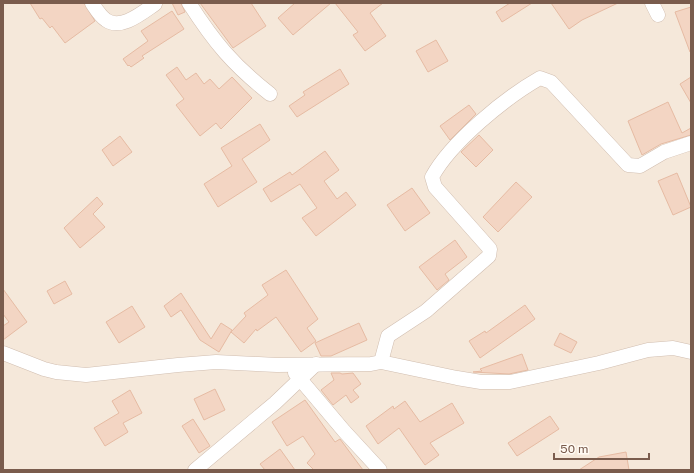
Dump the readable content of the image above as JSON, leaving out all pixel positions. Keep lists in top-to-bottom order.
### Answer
{
  "scale_bar": "50 m"
}
